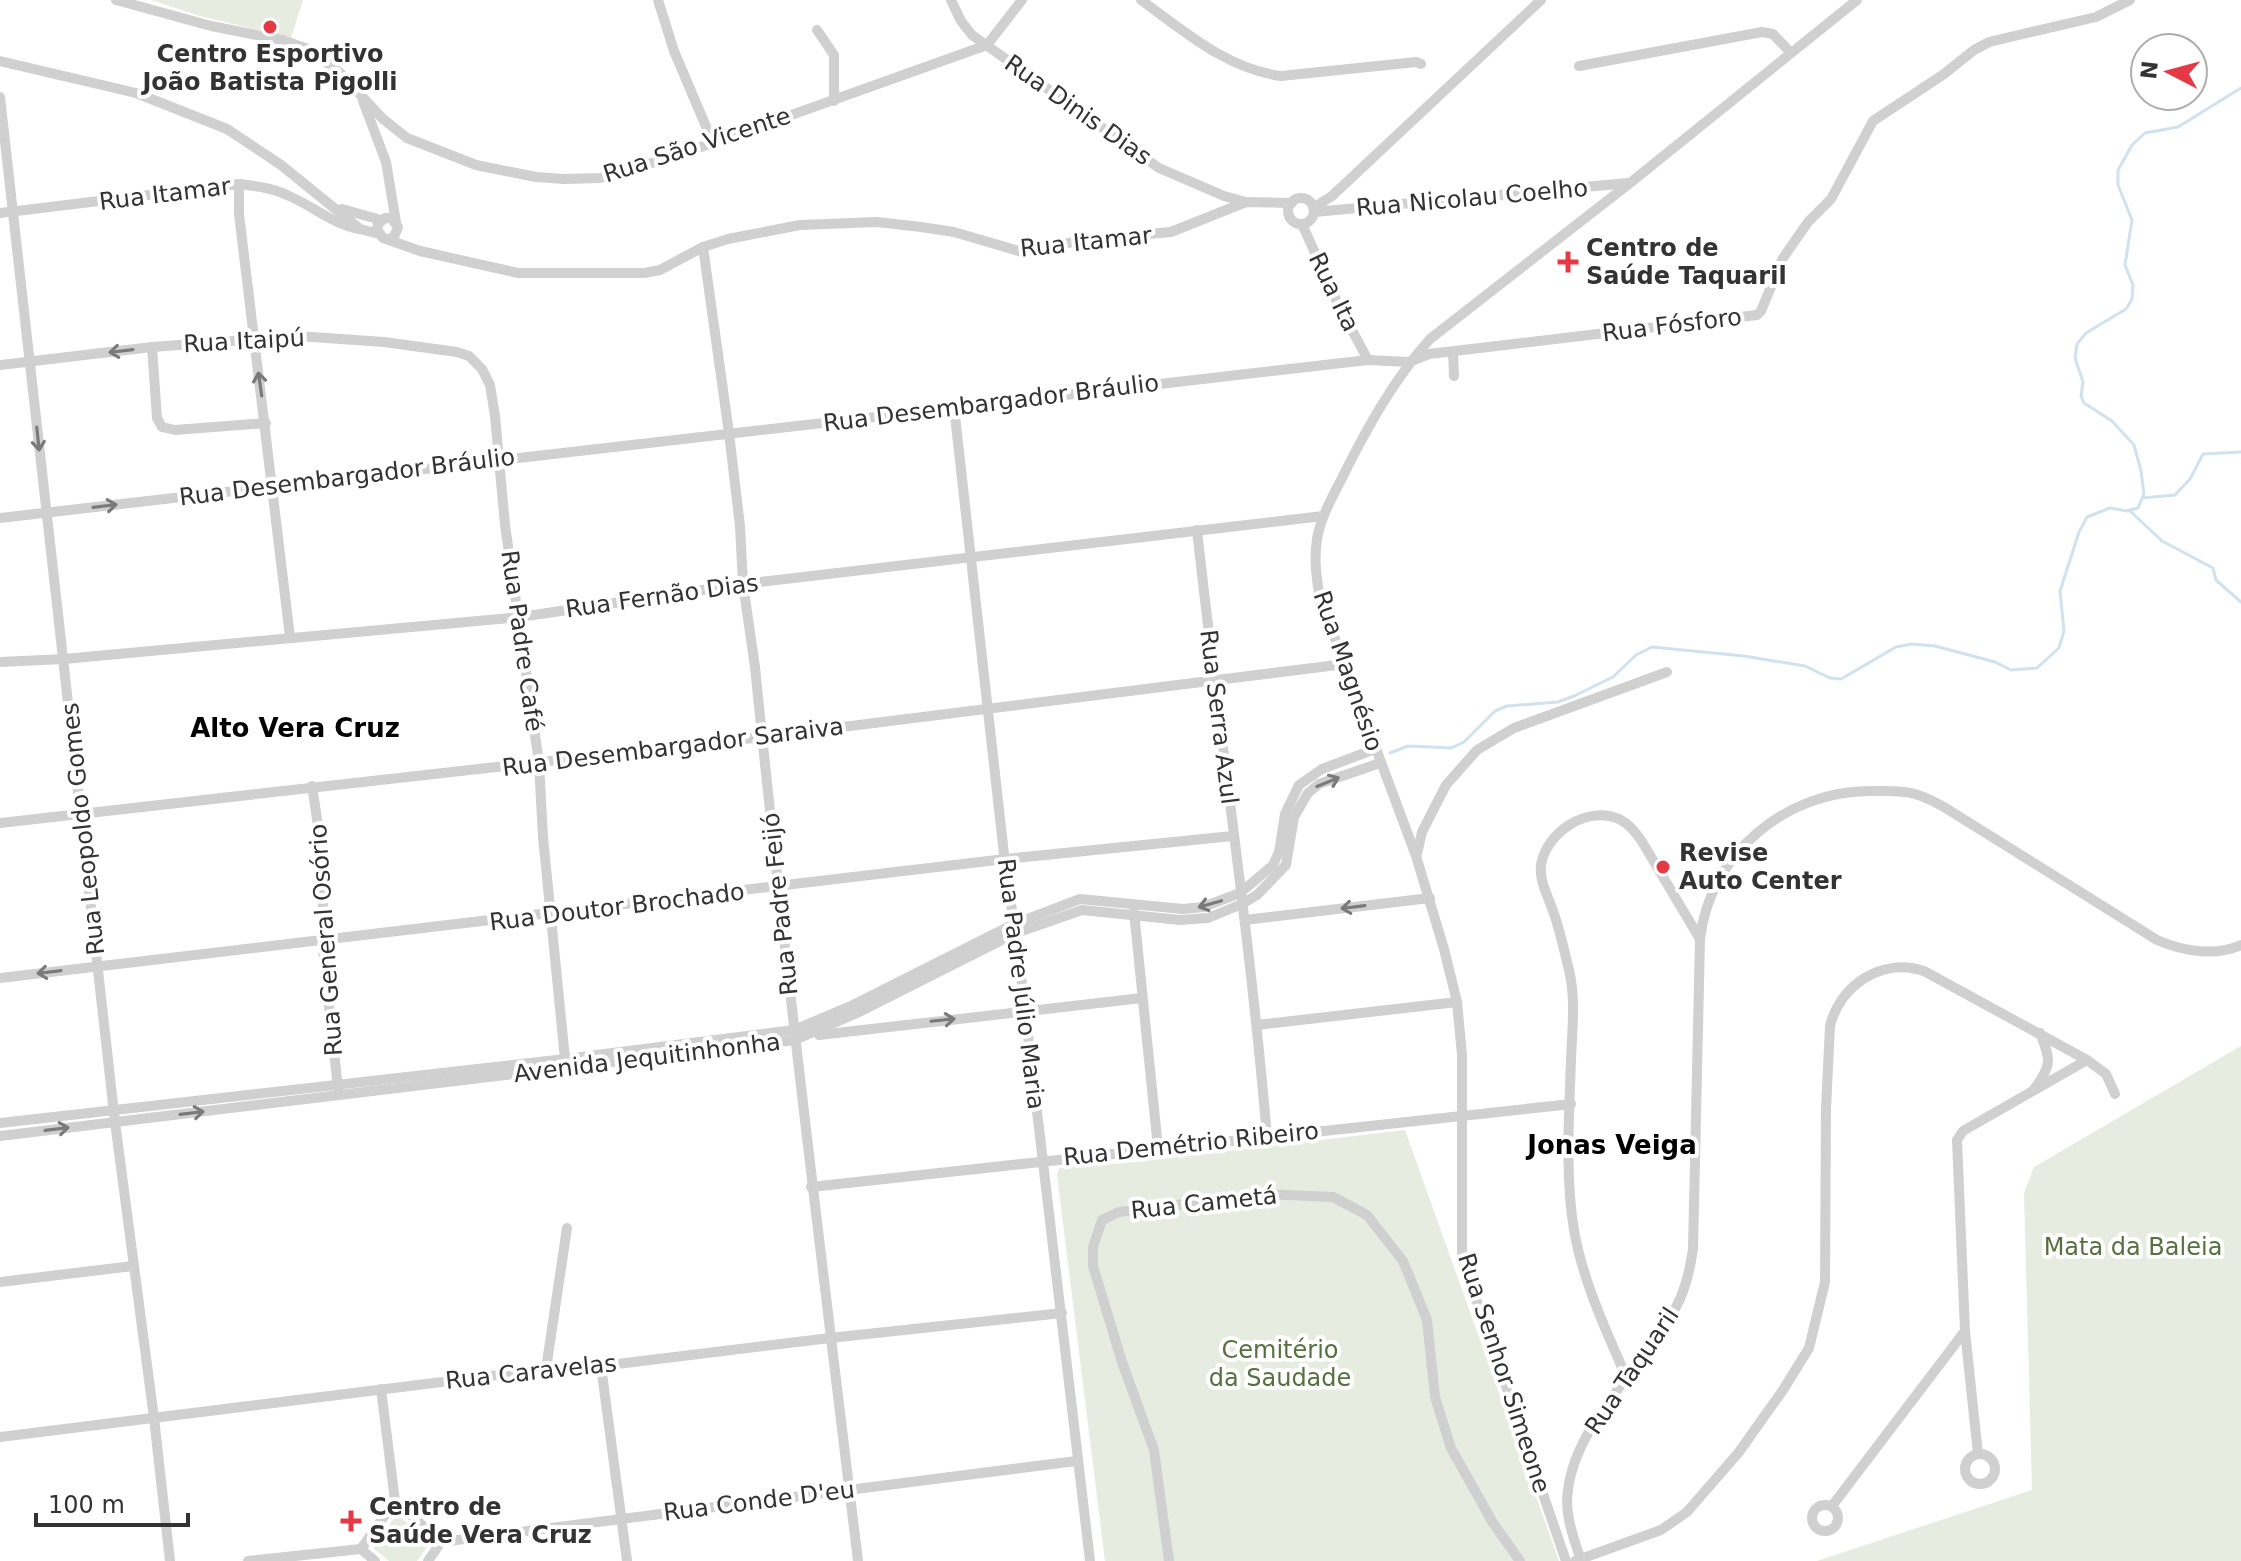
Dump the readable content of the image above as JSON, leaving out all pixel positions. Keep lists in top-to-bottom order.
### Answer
{
  "streets": {
    "street": [
      "Rua Dinis Dias",
      "Rua São Vicente",
      "Rua Itamar",
      "Rua Nicolau Coelho",
      "Rua Ita",
      "Rua Fósforo",
      "Rua Itaipú",
      "Rua Desembargador Bráulio",
      "Rua Fernão Dias",
      "Rua Padre Café",
      "Rua Magnésio",
      "Rua Serra Azul",
      "Rua Desembargador Saraiva",
      "Rua Leopoldo Gomes",
      "Rua Padre Feijó",
      "Rua Doutor Brochado",
      "Rua General Osório",
      "Rua Padre Júlio Maria",
      "Avenida Jequitinhonha",
      "Rua Demétrio Ribeiro",
      "Rua Cametá",
      "Rua Taquaril",
      "Rua Caravelas",
      "Rua Senhor Simeone",
      "Rua Conde D'eu"
    ]
  },
  "crossings": [
    ["Rua Dinis Dias", "Rua São Vicente"],
    ["Rua Dinis Dias", "Rua Itamar"],
    ["Rua Dinis Dias", "Rua Nicolau Coelho"],
    ["Rua Dinis Dias", "Rua Ita"],
    ["Rua Itamar", "Rua Leopoldo Gomes"],
    ["Rua Itamar", "Rua Padre Feijó"],
    ["Rua Nicolau Coelho", "Rua Ita"],
    ["Rua Ita", "Rua Desembargador Bráulio"],
    ["Rua Fósforo", "Rua Desembargador Bráulio"],
    ["Rua Fósforo", "Rua Magnésio"],
    ["Rua Itaipú", "Rua Padre Café"],
    ["Rua Itaipú", "Rua Leopoldo Gomes"],
    ["Rua Desembargador Bráulio", "Rua Padre Café"],
    ["Rua Desembargador Bráulio", "Rua Magnésio"],
    ["Rua Desembargador Bráulio", "Rua Leopoldo Gomes"],
    ["Rua Desembargador Bráulio", "Rua Padre Feijó"],
    ["Rua Desembargador Bráulio", "Rua Padre Júlio Maria"],
    ["Rua Fernão Dias", "Rua Padre Café"],
    ["Rua Fernão Dias", "Rua Magnésio"],
    ["Rua Fernão Dias", "Rua Serra Azul"],
    ["Rua Fernão Dias", "Rua Leopoldo Gomes"],
    ["Rua Fernão Dias", "Rua Padre Feijó"],
    ["Rua Fernão Dias", "Rua Padre Júlio Maria"],
    ["Rua Padre Café", "Rua Desembargador Saraiva"],
    ["Rua Padre Café", "Rua Doutor Brochado"],
    ["Rua Padre Café", "Avenida Jequitinhonha"],
    ["Rua Magnésio", "Rua Desembargador Saraiva"],
    ["Rua Magnésio", "Avenida Jequitinhonha"],
    ["Rua Magnésio", "Rua Senhor Simeone"],
    ["Rua Serra Azul", "Rua Desembargador Saraiva"],
    ["Rua Serra Azul", "Rua Doutor Brochado"],
    ["Rua Serra Azul", "Avenida Jequitinhonha"],
    ["Rua Serra Azul", "Rua Demétrio Ribeiro"],
    ["Rua Desembargador Saraiva", "Rua Leopoldo Gomes"],
    ["Rua Desembargador Saraiva", "Rua Padre Feijó"],
    ["Rua Desembargador Saraiva", "Rua General Osório"],
    ["Rua Desembargador Saraiva", "Rua Padre Júlio Maria"],
    ["Rua Leopoldo Gomes", "Rua Doutor Brochado"],
    ["Rua Leopoldo Gomes", "Avenida Jequitinhonha"],
    ["Rua Leopoldo Gomes", "Rua Caravelas"],
    ["Rua Padre Feijó", "Rua Doutor Brochado"],
    ["Rua Padre Feijó", "Avenida Jequitinhonha"],
    ["Rua Padre Feijó", "Rua Demétrio Ribeiro"],
    ["Rua Padre Feijó", "Rua Caravelas"],
    ["Rua Padre Feijó", "Rua Conde D'eu"],
    ["Rua Doutor Brochado", "Rua General Osório"],
    ["Rua Doutor Brochado", "Rua Padre Júlio Maria"],
    ["Rua General Osório", "Avenida Jequitinhonha"],
    ["Rua Padre Júlio Maria", "Avenida Jequitinhonha"],
    ["Rua Padre Júlio Maria", "Rua Demétrio Ribeiro"],
    ["Rua Padre Júlio Maria", "Rua Caravelas"],
    ["Rua Padre Júlio Maria", "Rua Conde D'eu"],
    ["Avenida Jequitinhonha", "Rua Senhor Simeone"],
    ["Rua Demétrio Ribeiro", "Rua Senhor Simeone"]
  ],
  "districts": ["Alto Vera Cruz", "Jonas Veiga"],
  "parks": ["Mata da Baleia", "Cemitério da Saudade"],
  "places": {
    "other": ["Centro Esportivo João Batista Pigolli", "Revise Auto Center"],
    "health": ["Centro de Saúde Taquaril", "Centro de Saúde Vera Cruz"]
  },
  "scale_bar": "100 m",
  "north": "left"
}
